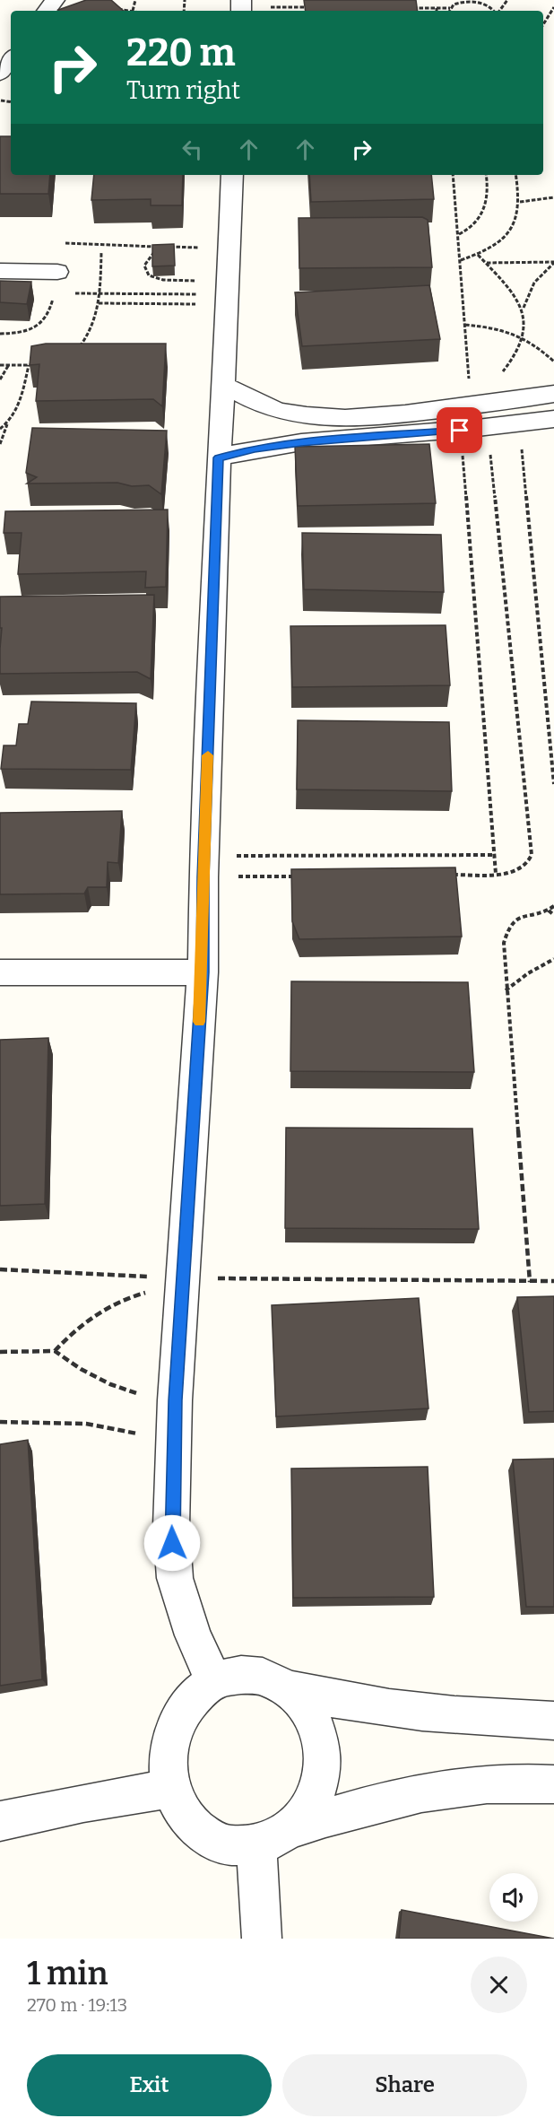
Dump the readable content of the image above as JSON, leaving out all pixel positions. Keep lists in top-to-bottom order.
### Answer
{
  "page": {
    "turn": ["220 m", "Turn right"],
    "heading": ["1 min", "270 m · 19:13"],
    "buttons": ["Exit", "Share"]
  }
}
